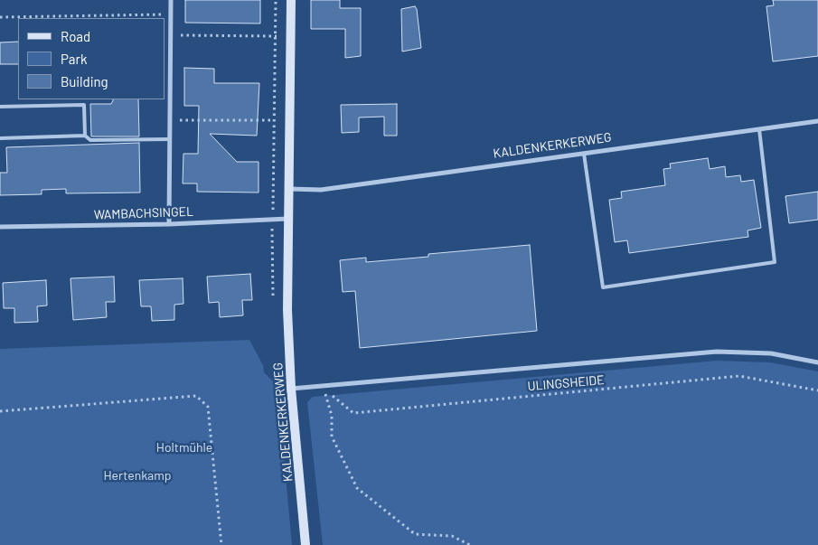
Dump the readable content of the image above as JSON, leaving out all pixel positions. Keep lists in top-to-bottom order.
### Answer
{
  "streets": {
    "main road": ["KALDENKERKERWEG"],
    "street": ["WAMBACHSINGEL", "ULINGSHEIDE"]
  },
  "crossings": [
    ["KALDENKERKERWEG", "WAMBACHSINGEL"],
    ["KALDENKERKERWEG", "ULINGSHEIDE"]
  ],
  "parks": ["Holtmühle", "Hertenkamp"],
  "legend": ["Road", "Park", "Building"]
}
